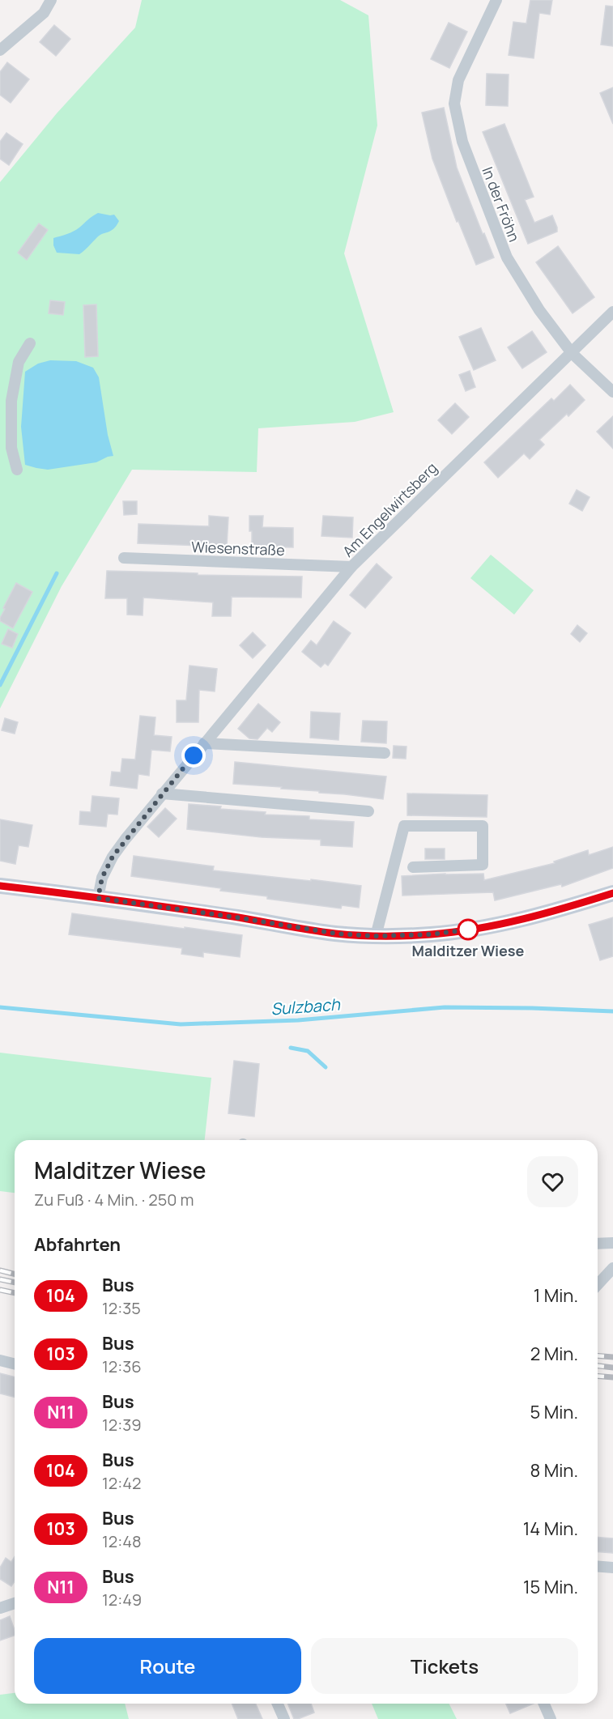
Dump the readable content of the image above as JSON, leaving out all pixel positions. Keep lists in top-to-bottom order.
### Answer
{
  "streets": {
    "street": ["In der Fröhn", "Am Engelwirtsberg", "Wiesenstraße"]
  },
  "crossings": [
    ["In der Fröhn", "Am Engelwirtsberg"],
    ["Am Engelwirtsberg", "Wiesenstraße"]
  ],
  "water": ["Sulzbach"],
  "places": ["Malditzer Wiese"],
  "lines": ["bus line 104"],
  "page": {
    "heading": [
      ["Malditzer Wiese", "Zu Fuß · 4 Min. · 250 m"],
      "Abfahrten"
    ],
    "list": [
      {
        "mark": "104",
        "name": "Bus",
        "note": "12:35",
        "value": "1 Min."
      },
      {
        "mark": "103",
        "name": "Bus",
        "note": "12:36",
        "value": "2 Min."
      },
      {
        "mark": "N11",
        "name": "Bus",
        "note": "12:39",
        "value": "5 Min."
      },
      {
        "mark": "104",
        "name": "Bus",
        "note": "12:42",
        "value": "8 Min."
      },
      {
        "mark": "103",
        "name": "Bus",
        "note": "12:48",
        "value": "14 Min."
      },
      {
        "mark": "N11",
        "name": "Bus",
        "note": "12:49",
        "value": "15 Min."
      }
    ],
    "buttons": ["Route", "Tickets"]
  }
}
